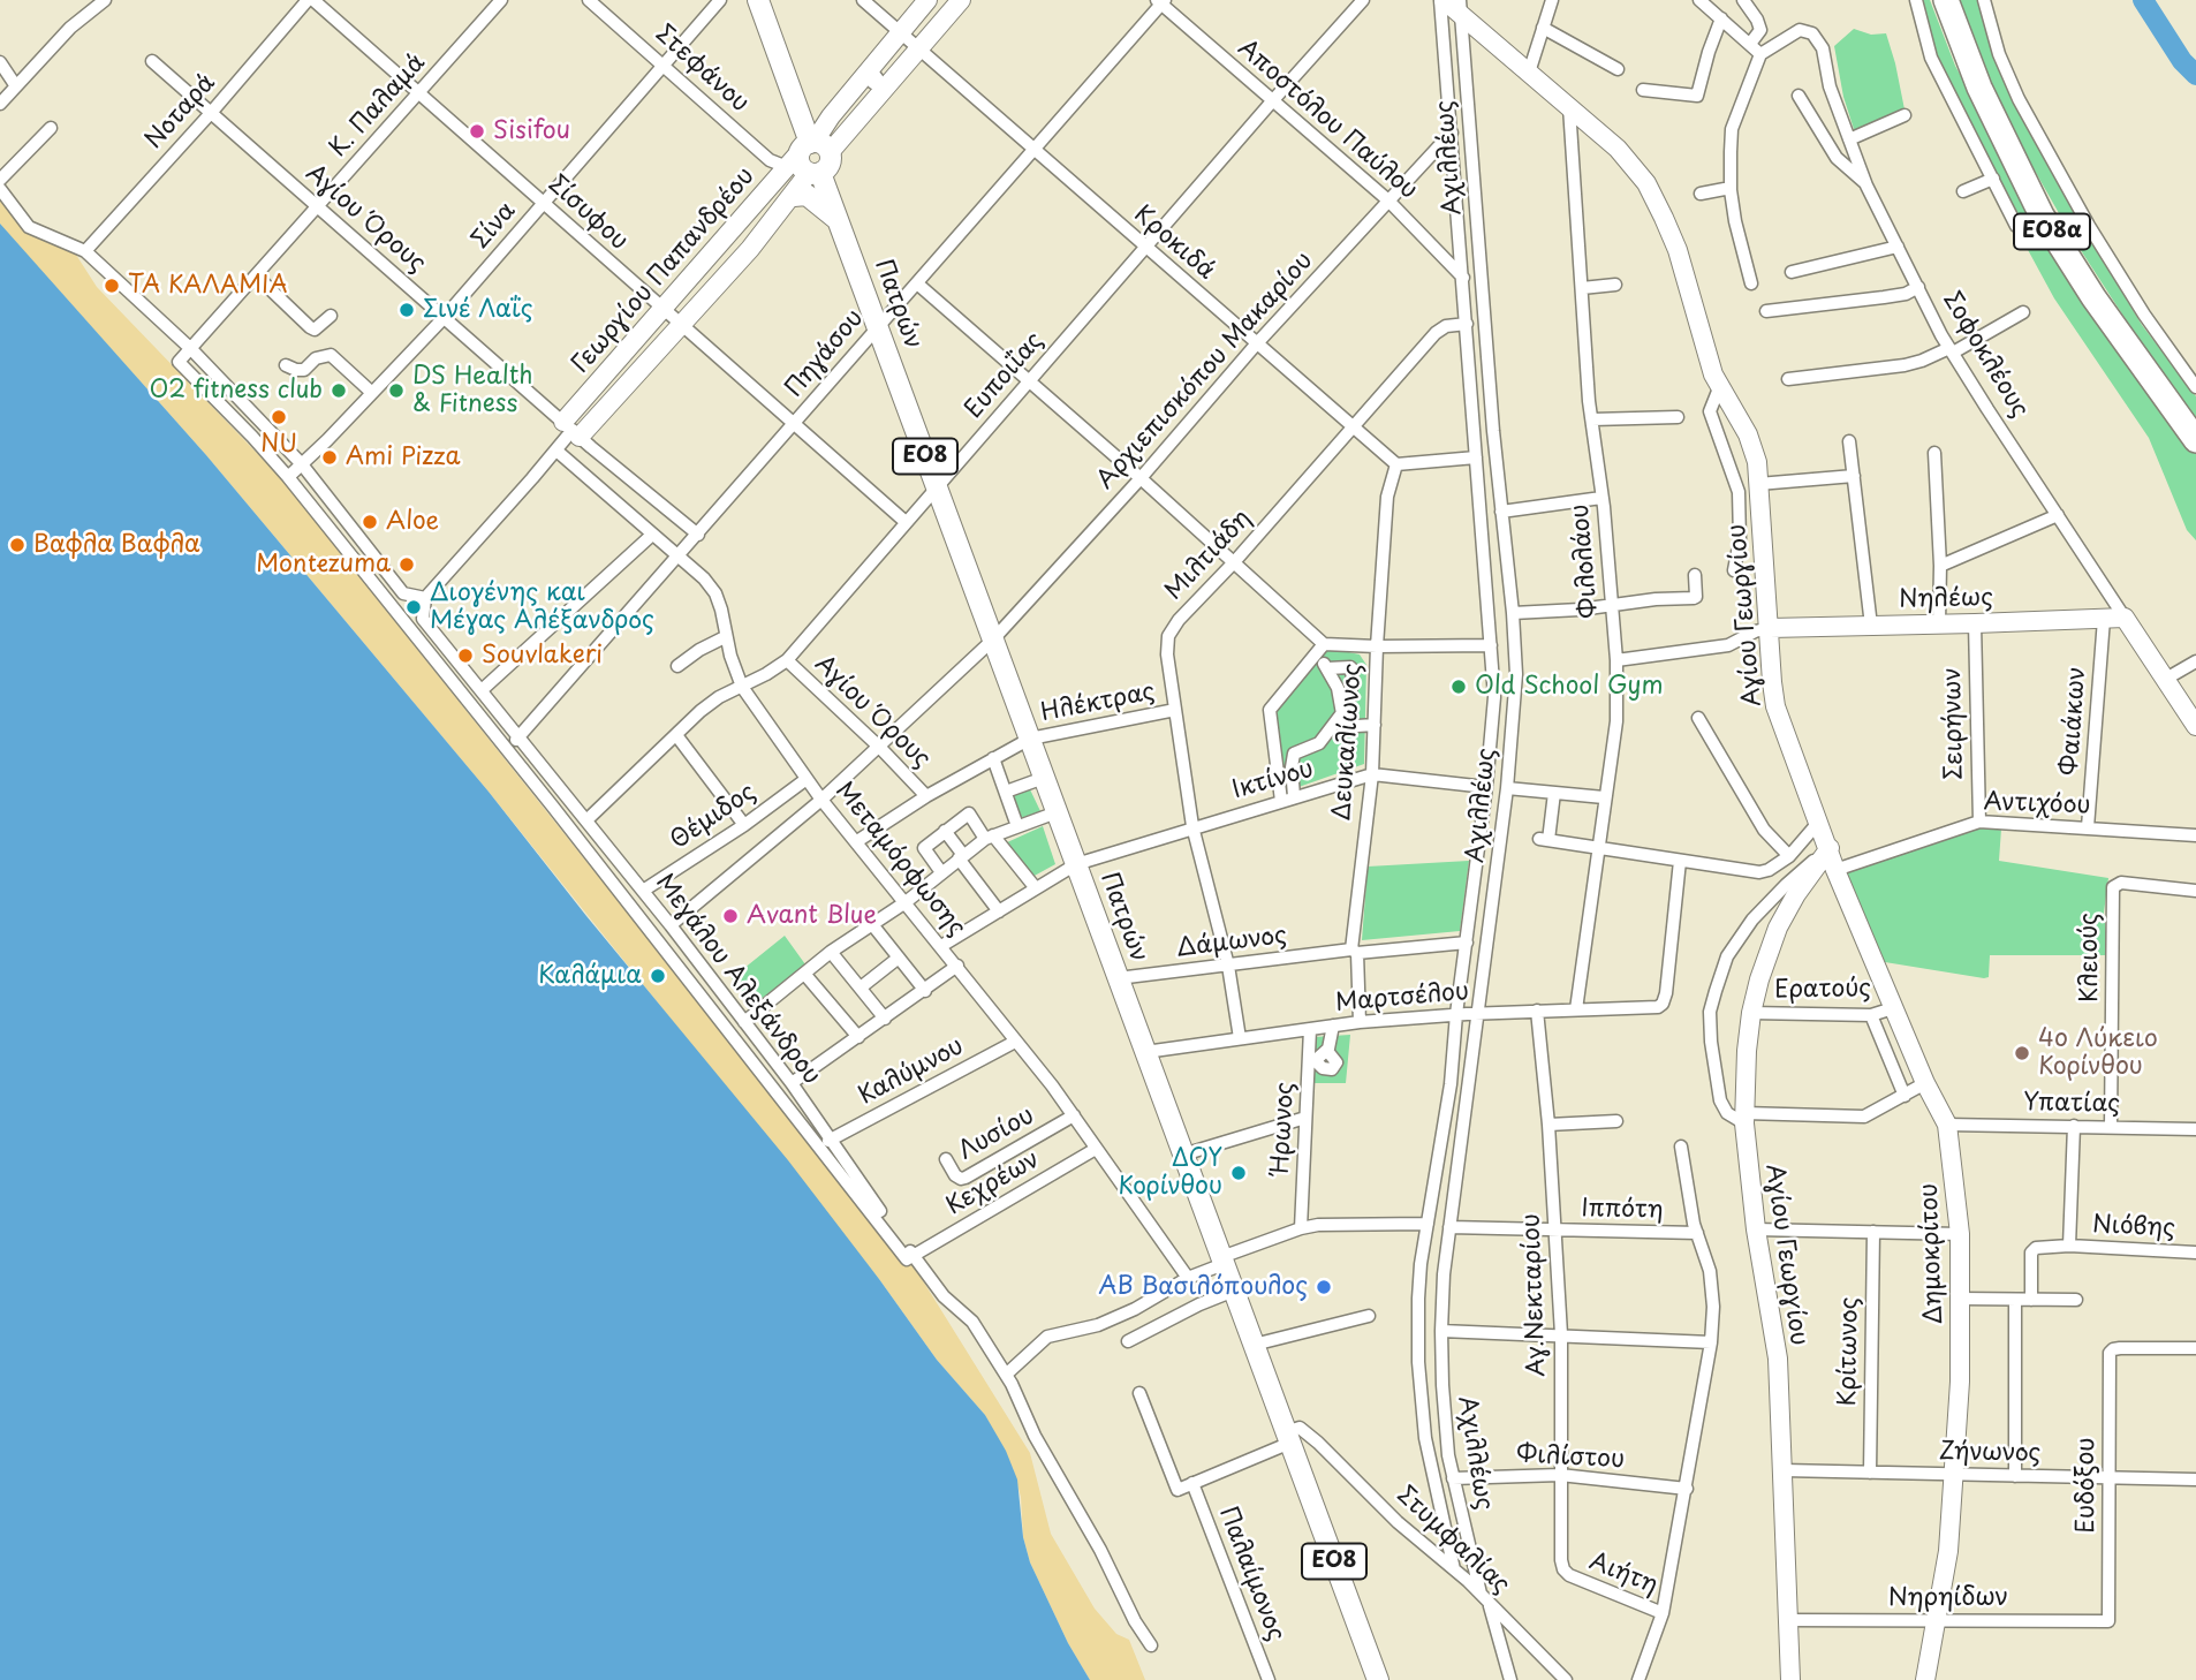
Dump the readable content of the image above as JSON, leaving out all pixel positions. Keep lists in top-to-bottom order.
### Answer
{
  "streets": {
    "highway": ["ΕΟ8α"],
    "main road": ["Πατρών", "ΕΟ8"],
    "street": [
      "Στεφάνου",
      "Κ. Παλαμά",
      "Νοταρά",
      "Αποστόλου Παύλου",
      "Αχιλλέως",
      "Σίσυφου",
      "Αγίου Όρους",
      "Σίνα",
      "Κροκιδά",
      "Γεωργίου Παπανδρέου",
      "Πηγάσου",
      "Σοφοκλέους",
      "Αρχιεπισκόπου Μακαρίου",
      "Ευποιΐας",
      "Μιλτιάδη",
      "Φιλολάου",
      "Νηλέως",
      "Αγίου Γεωργίου",
      "Ηλέκτρας",
      "Φαιάκων",
      "Σειρήνων",
      "Δευκαλίωνος",
      "Ικτίνου",
      "Αντιχόου",
      "Θέμιδος",
      "Μεταμόρφωσης",
      "Δάμωνος",
      "Κλειούς",
      "Μεγάλου Αλεξάνδρου",
      "Ερατούς",
      "Μαρτσέλου",
      "Καλύμνου",
      "Υπατίας",
      "Ήρωνος",
      "Λυσίου",
      "Κεχρέων",
      "Ιππότη",
      "Νιόβης",
      "Δημοκρίτου",
      "Αγ.Νεκταρίου",
      "Κρίτωνος",
      "Ζήνωνος",
      "Φιλίστου",
      "Ευδόξου",
      "Στυμφαλίας",
      "Παλαίμονος",
      "Αιήτη",
      "Νηρηίδων"
    ]
  },
  "crossings": [
    ["Στεφάνου", "Σίνα"],
    ["Στεφάνου", "Γεωργίου Παπανδρέου"],
    ["Στεφάνου", "ΕΟ8"],
    ["Κ. Παλαμά", "Σίσυφου"],
    ["Κ. Παλαμά", "Αγίου Όρους"],
    ["Νοταρά", "Αγίου Όρους"],
    ["Αποστόλου Παύλου", "Αχιλλέως"],
    ["Αποστόλου Παύλου", "Πηγάσου"],
    ["Αποστόλου Παύλου", "Αρχιεπισκόπου Μακαρίου"],
    ["Αποστόλου Παύλου", "Ευποιΐας"],
    ["Αχιλλέως", "Αρχιεπισκόπου Μακαρίου"],
    ["Αχιλλέως", "Μιλτιάδη"],
    ["Αχιλλέως", "Αγίου Γεωργίου"],
    ["Αχιλλέως", "Ικτίνου"],
    ["Αχιλλέως", "Δάμωνος"],
    ["Αχιλλέως", "Μαρτσέλου"],
    ["Αχιλλέως", "Ιππότη"],
    ["Αχιλλέως", "Φιλίστου"],
    ["Αχιλλέως", "Στυμφαλίας"],
    ["Σίσυφου", "Σίνα"],
    ["Σίσυφου", "Γεωργίου Παπανδρέου"],
    ["Σίσυφου", "Πηγάσου"],
    ["Σίσυφου", "Ευποιΐας"],
    ["Αγίου Όρους", "Σίνα"],
    ["Αγίου Όρους", "Γεωργίου Παπανδρέου"],
    ["Αγίου Όρους", "Πηγάσου"],
    ["Αγίου Όρους", "Αρχιεπισκόπου Μακαρίου"],
    ["Αγίου Όρους", "Ευποιΐας"],
    ["Αγίου Όρους", "Ηλέκτρας"],
    ["Κροκιδά", "Γεωργίου Παπανδρέου"],
    ["Κροκιδά", "Πηγάσου"],
    ["Κροκιδά", "Αρχιεπισκόπου Μακαρίου"],
    ["Κροκιδά", "Ευποιΐας"],
    ["Κροκιδά", "Μιλτιάδη"],
    ["Κροκιδά", "Δευκαλίωνος"],
    ["Γεωργίου Παπανδρέου", "Πατρών"],
    ["Γεωργίου Παπανδρέου", "ΕΟ8"],
    ["Γεωργίου Παπανδρέου", "Μεταμόρφωσης"],
    ["Γεωργίου Παπανδρέου", "Μεγάλου Αλεξάνδρου"],
    ["Πατρών", "Πηγάσου"],
    ["Πατρών", "Αρχιεπισκόπου Μακαρίου"],
    ["Πατρών", "Ευποιΐας"],
    ["Πατρών", "ΕΟ8"],
    ["Πατρών", "Ηλέκτρας"],
    ["Πατρών", "Ικτίνου"],
    ["Πατρών", "Δάμωνος"],
    ["Πατρών", "Μαρτσέλου"],
    ["Πατρών", "Στυμφαλίας"],
    ["Πηγάσου", "Μεταμόρφωσης"],
    ["Πηγάσου", "Μεγάλου Αλεξάνδρου"],
    ["Σοφοκλέους", "Νηλέως"],
    ["Αρχιεπισκόπου Μακαρίου", "Μεταμόρφωσης"],
    ["Αρχιεπισκόπου Μακαρίου", "Μεγάλου Αλεξάνδρου"],
    ["Ευποιΐας", "Μεταμόρφωσης"],
    ["Ευποιΐας", "Μεγάλου Αλεξάνδρου"],
    ["Μιλτιάδη", "Ηλέκτρας"],
    ["Μιλτιάδη", "Ικτίνου"],
    ["Μιλτιάδη", "Δάμωνος"],
    ["Μιλτιάδη", "Μαρτσέλου"],
    ["Φιλολάου", "Αγίου Γεωργίου"],
    ["Φιλολάου", "Μαρτσέλου"],
    ["Νηλέως", "Αγίου Γεωργίου"],
    ["Νηλέως", "Φαιάκων"],
    ["Νηλέως", "Σειρήνων"],
    ["Αγίου Γεωργίου", "Ερατούς"],
    ["Αγίου Γεωργίου", "Δημοκρίτου"],
    ["Αγίου Γεωργίου", "Ζήνωνος"],
    ["Αγίου Γεωργίου", "Νηρηίδων"],
    ["Ηλέκτρας", "Μεταμόρφωσης"],
    ["Φαιάκων", "Αντιχόου"],
    ["Σειρήνων", "Αντιχόου"],
    ["Δευκαλίωνος", "Ικτίνου"],
    ["Δευκαλίωνος", "Δάμωνος"],
    ["Δευκαλίωνος", "Μαρτσέλου"],
    ["Ικτίνου", "Μεταμόρφωσης"],
    ["Αντιχόου", "Δημοκρίτου"],
    ["Θέμιδος", "Μεταμόρφωσης"],
    ["Θέμιδος", "Μεγάλου Αλεξάνδρου"],
    ["Μεταμόρφωσης", "Καλύμνου"],
    ["Μεταμόρφωσης", "Λυσίου"],
    ["Μεταμόρφωσης", "Κεχρέων"],
    ["Κλειούς", "Υπατίας"],
    ["Μεγάλου Αλεξάνδρου", "Καλύμνου"],
    ["Μεγάλου Αλεξάνδρου", "Κεχρέων"],
    ["Ερατούς", "Δημοκρίτου"],
    ["Μαρτσέλου", "Ήρωνος"],
    ["Μαρτσέλου", "Αγ.Νεκταρίου"],
    ["Υπατίας", "Δημοκρίτου"],
    ["Ιππότη", "Αγ.Νεκταρίου"],
    ["Δημοκρίτου", "Ζήνωνος"],
    ["Δημοκρίτου", "Νηρηίδων"],
    ["Αγ.Νεκταρίου", "Φιλίστου"],
    ["Αγ.Νεκταρίου", "Αιήτη"],
    ["Κρίτωνος", "Ζήνωνος"],
    ["Ζήνωνος", "Ευδόξου"],
    ["Ευδόξου", "Νηρηίδων"]
  ],
  "places": [
    "Sisifou",
    "ΤΑ ΚΑΛΑΜΙΑ",
    "Σινέ Λαΐς",
    "O2 fitness club",
    "DS Health & Fitness",
    "NU",
    "Ami Pizza",
    "Aloe",
    "Βαφλα Βαφλα",
    "Montezuma",
    "Διογένης και Μέγας Αλέξανδρος",
    "Souvlakeri",
    "Old School Gym",
    "Avant Blue",
    "Καλάμια",
    "4ο Λύκειο Κορίνθου",
    "ΔΟΥ Κορίνθου",
    "ΑΒ Βασιλόπουλος"
  ]
}
